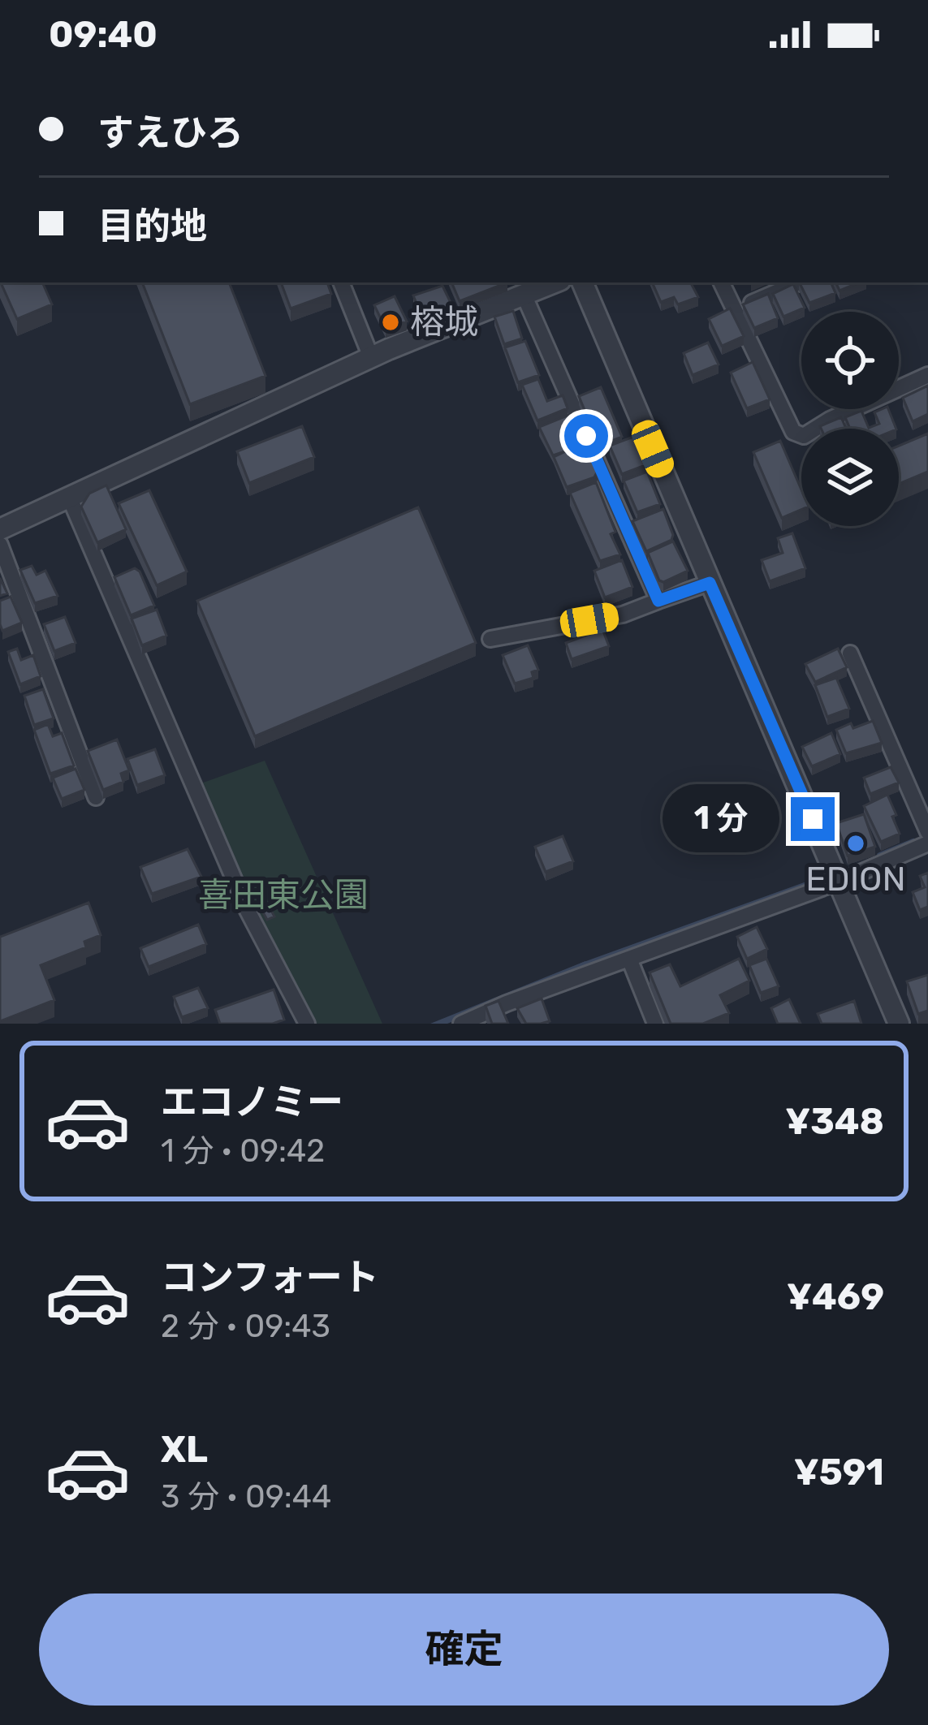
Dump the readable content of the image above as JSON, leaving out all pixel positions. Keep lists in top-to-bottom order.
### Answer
{
  "parks": ["喜田東公園"],
  "places": ["榕城", "EDION"],
  "page": {
    "status": "09:40",
    "banner": ["すえひろ", "目的地"],
    "bubble": "1 分",
    "list": [
      {
        "name": "エコノミー",
        "note": "1 分 · 09:42",
        "value": "¥348"
      },
      {
        "name": "コンフォート",
        "note": "2 分 · 09:43",
        "value": "¥469"
      },
      {
        "name": "XL",
        "note": "3 分 · 09:44",
        "value": "¥591"
      }
    ],
    "buttons": "確定"
  }
}
